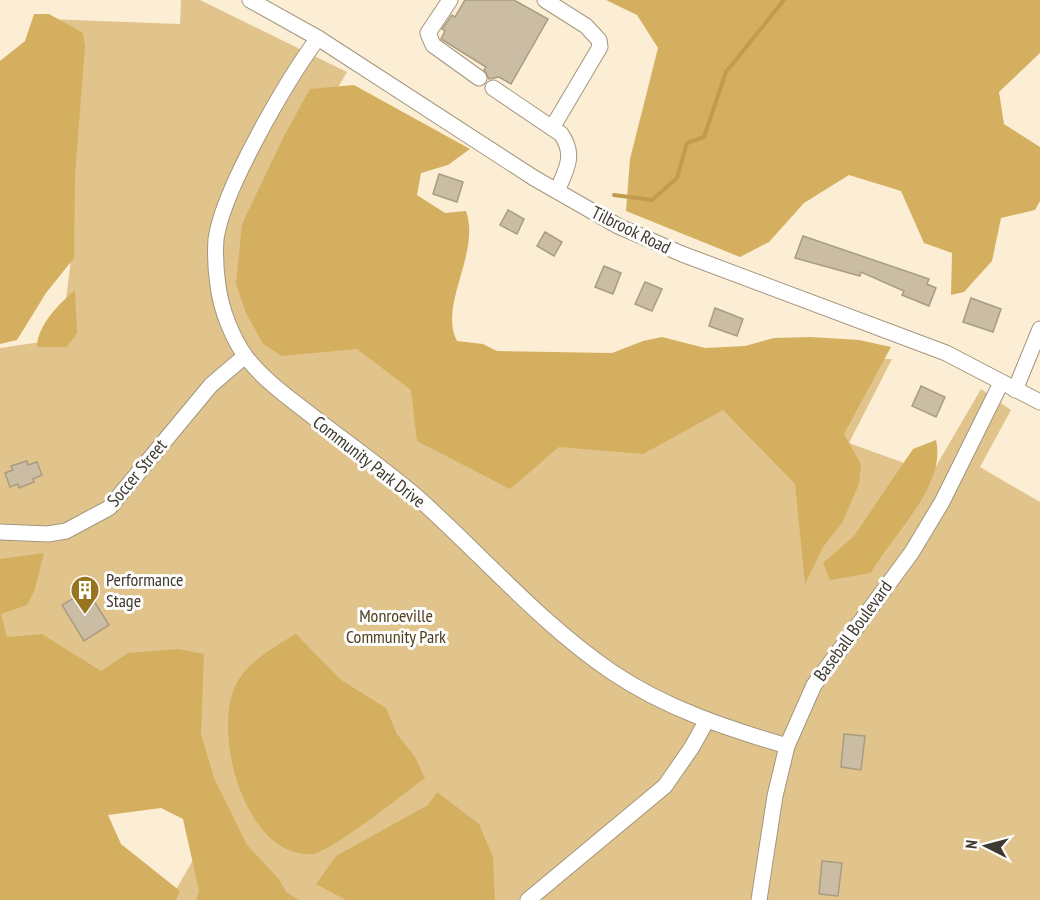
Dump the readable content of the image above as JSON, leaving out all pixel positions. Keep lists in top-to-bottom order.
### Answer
{
  "streets": {
    "street": [
      "Tilbrook Road",
      "Community Park Drive",
      "Soccer Street",
      "Baseball Boulevard"
    ]
  },
  "crossings": [
    ["Tilbrook Road", "Community Park Drive"],
    ["Tilbrook Road", "Baseball Boulevard"],
    ["Community Park Drive", "Soccer Street"],
    ["Community Park Drive", "Baseball Boulevard"]
  ],
  "parks": ["Monroeville Community Park"],
  "places": {
    "building": ["Performance Stage"]
  },
  "north": "left"
}
